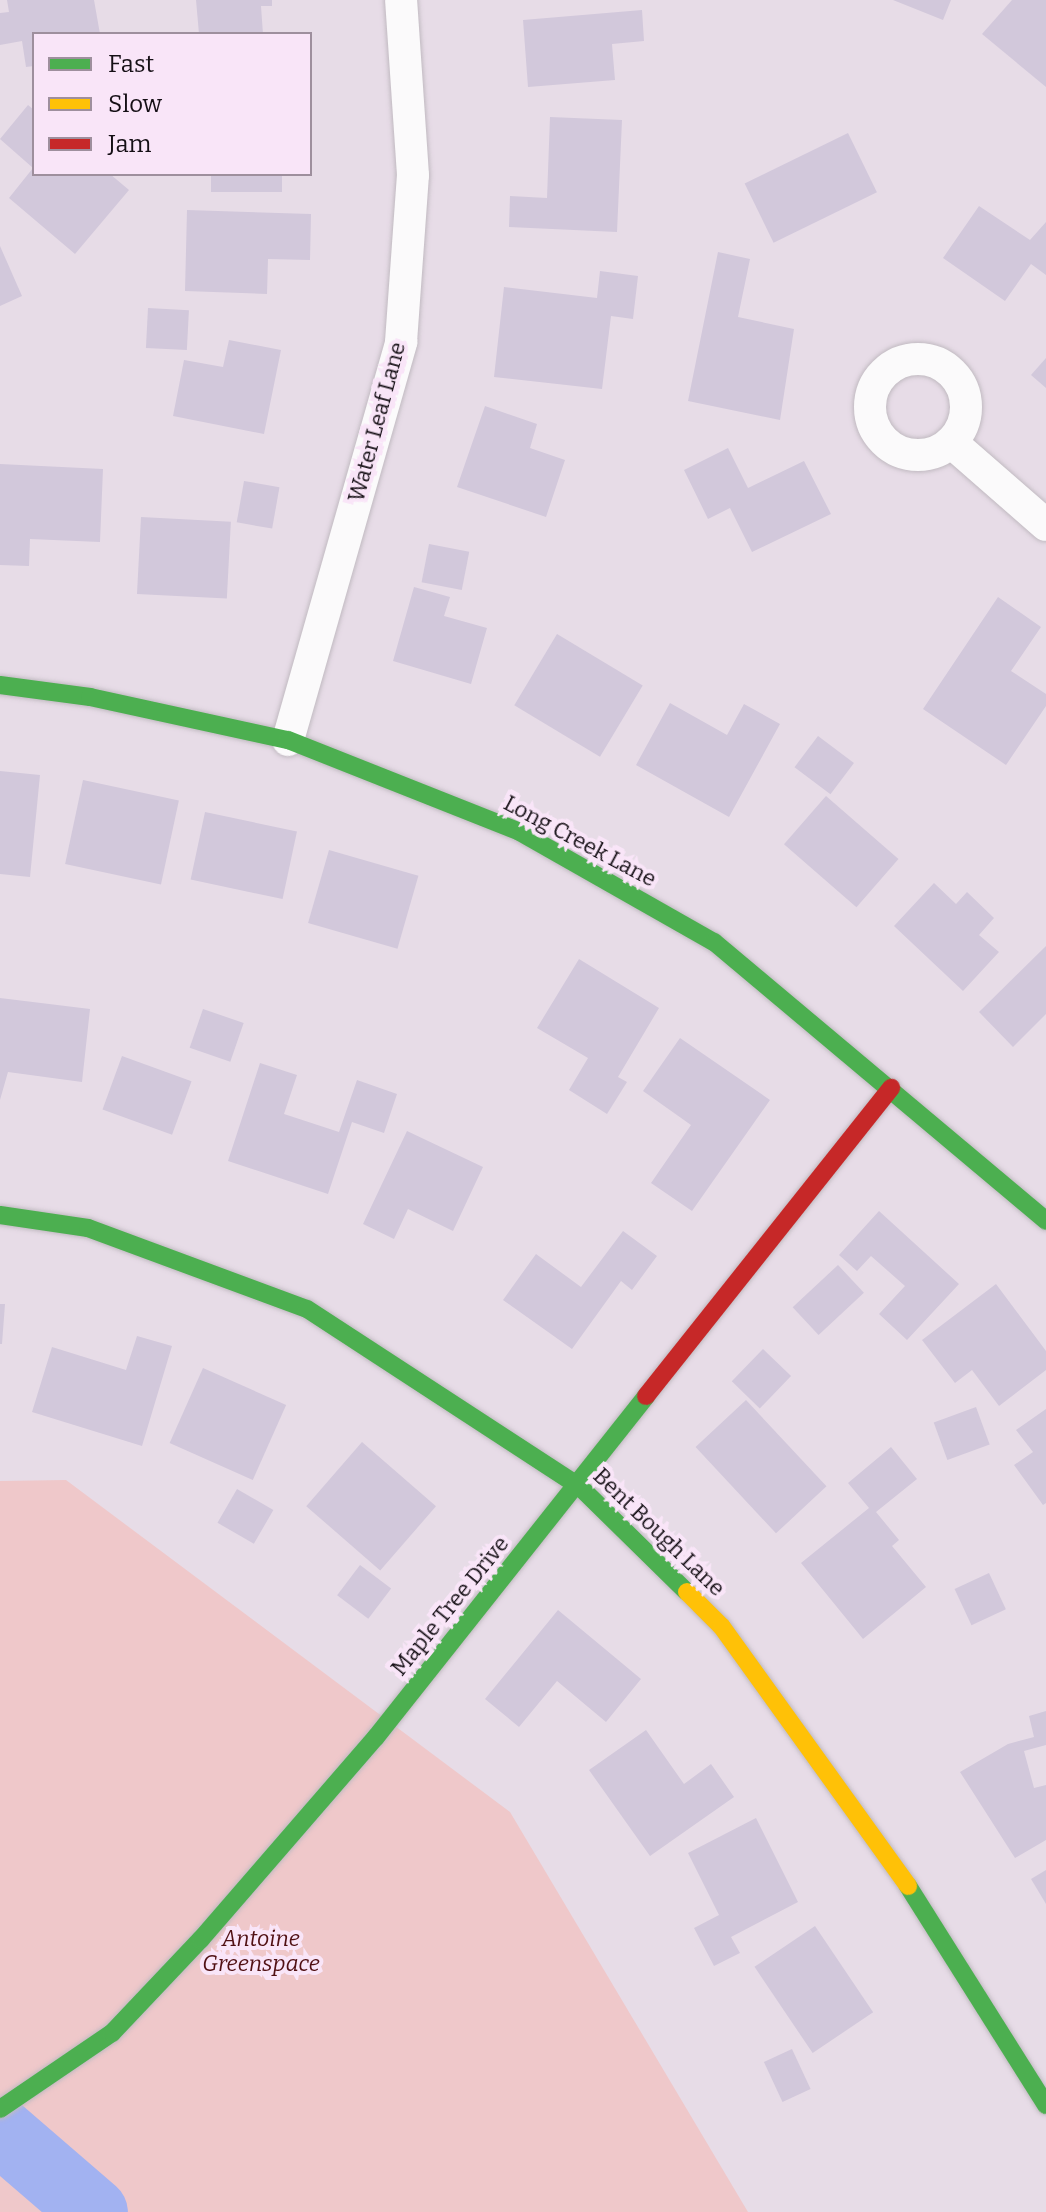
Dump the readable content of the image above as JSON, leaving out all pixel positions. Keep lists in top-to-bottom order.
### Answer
{
  "streets": {
    "street": [
      "Water Leaf Lane",
      "Long Creek Lane",
      "Bent Bough Lane",
      "Maple Tree Drive"
    ]
  },
  "crossings": [
    ["Water Leaf Lane", "Long Creek Lane"],
    ["Long Creek Lane", "Maple Tree Drive"],
    ["Bent Bough Lane", "Maple Tree Drive"]
  ],
  "parks": ["Antoine Greenspace"],
  "legend": ["Fast", "Slow", "Jam"]
}
